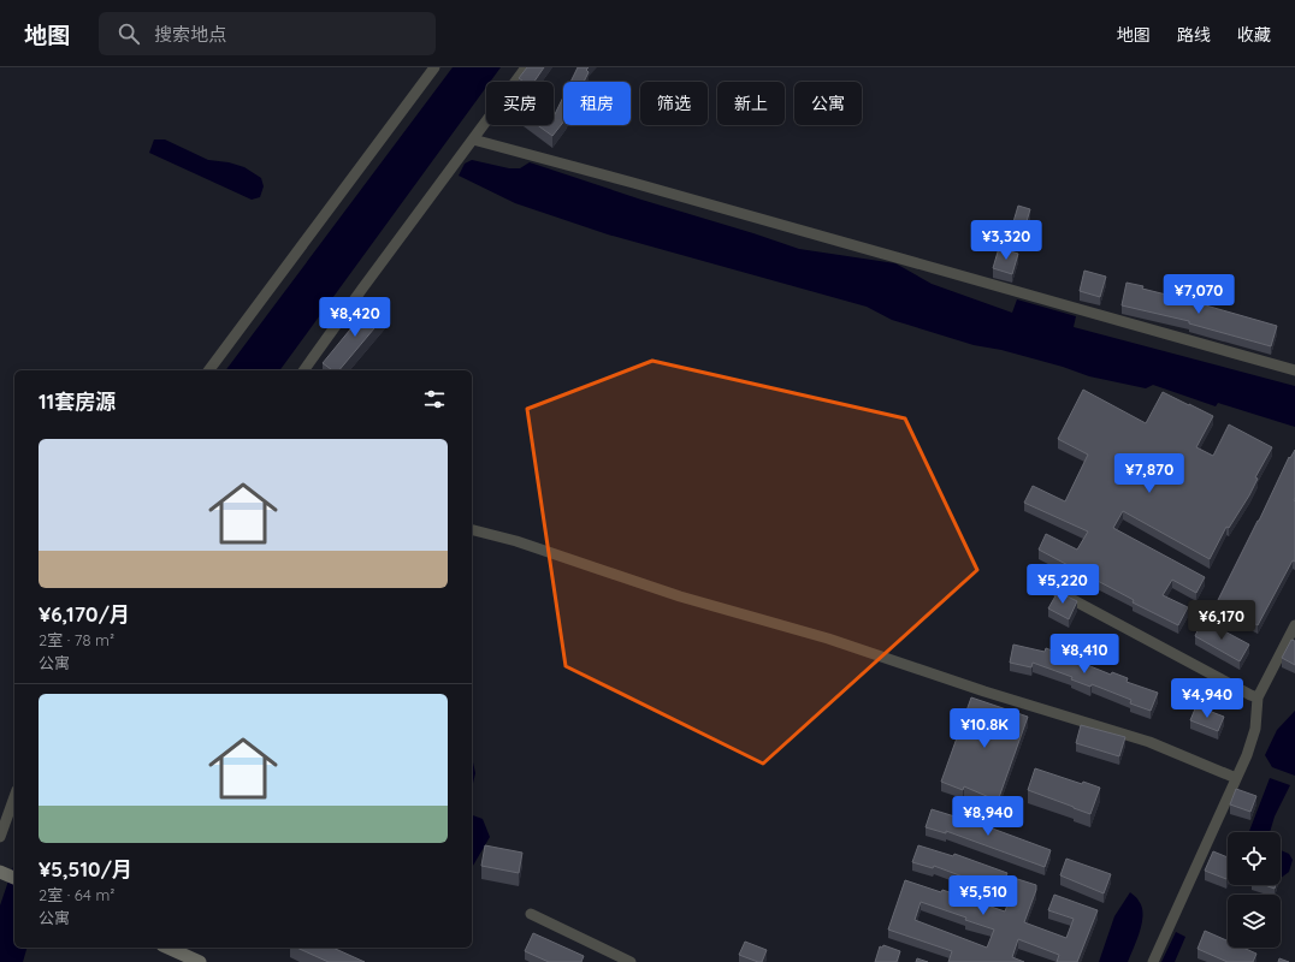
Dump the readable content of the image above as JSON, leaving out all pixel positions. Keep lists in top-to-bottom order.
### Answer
{
  "page": {
    "header": "地图",
    "search": "搜索地点",
    "nav": ["地图", "路线", "收藏"],
    "chip": [
      "买房",
      "租房",
      "筛选",
      "新上",
      "公寓"
    ],
    "price": [
      "¥3,320",
      "¥7,070",
      "¥8,420",
      "¥7,870",
      "¥5,220",
      "¥6,170",
      "¥8,410",
      "¥4,940",
      "¥10.8K",
      "¥8,940",
      "¥5,510"
    ],
    "heading": "11套房源",
    "list": [
      {
        "name": "¥6,170/月",
        "note": "2室 · 78 m² · 公寓"
      },
      {
        "name": "¥5,510/月",
        "note": "2室 · 64 m² · 公寓"
      }
    ]
  }
}
